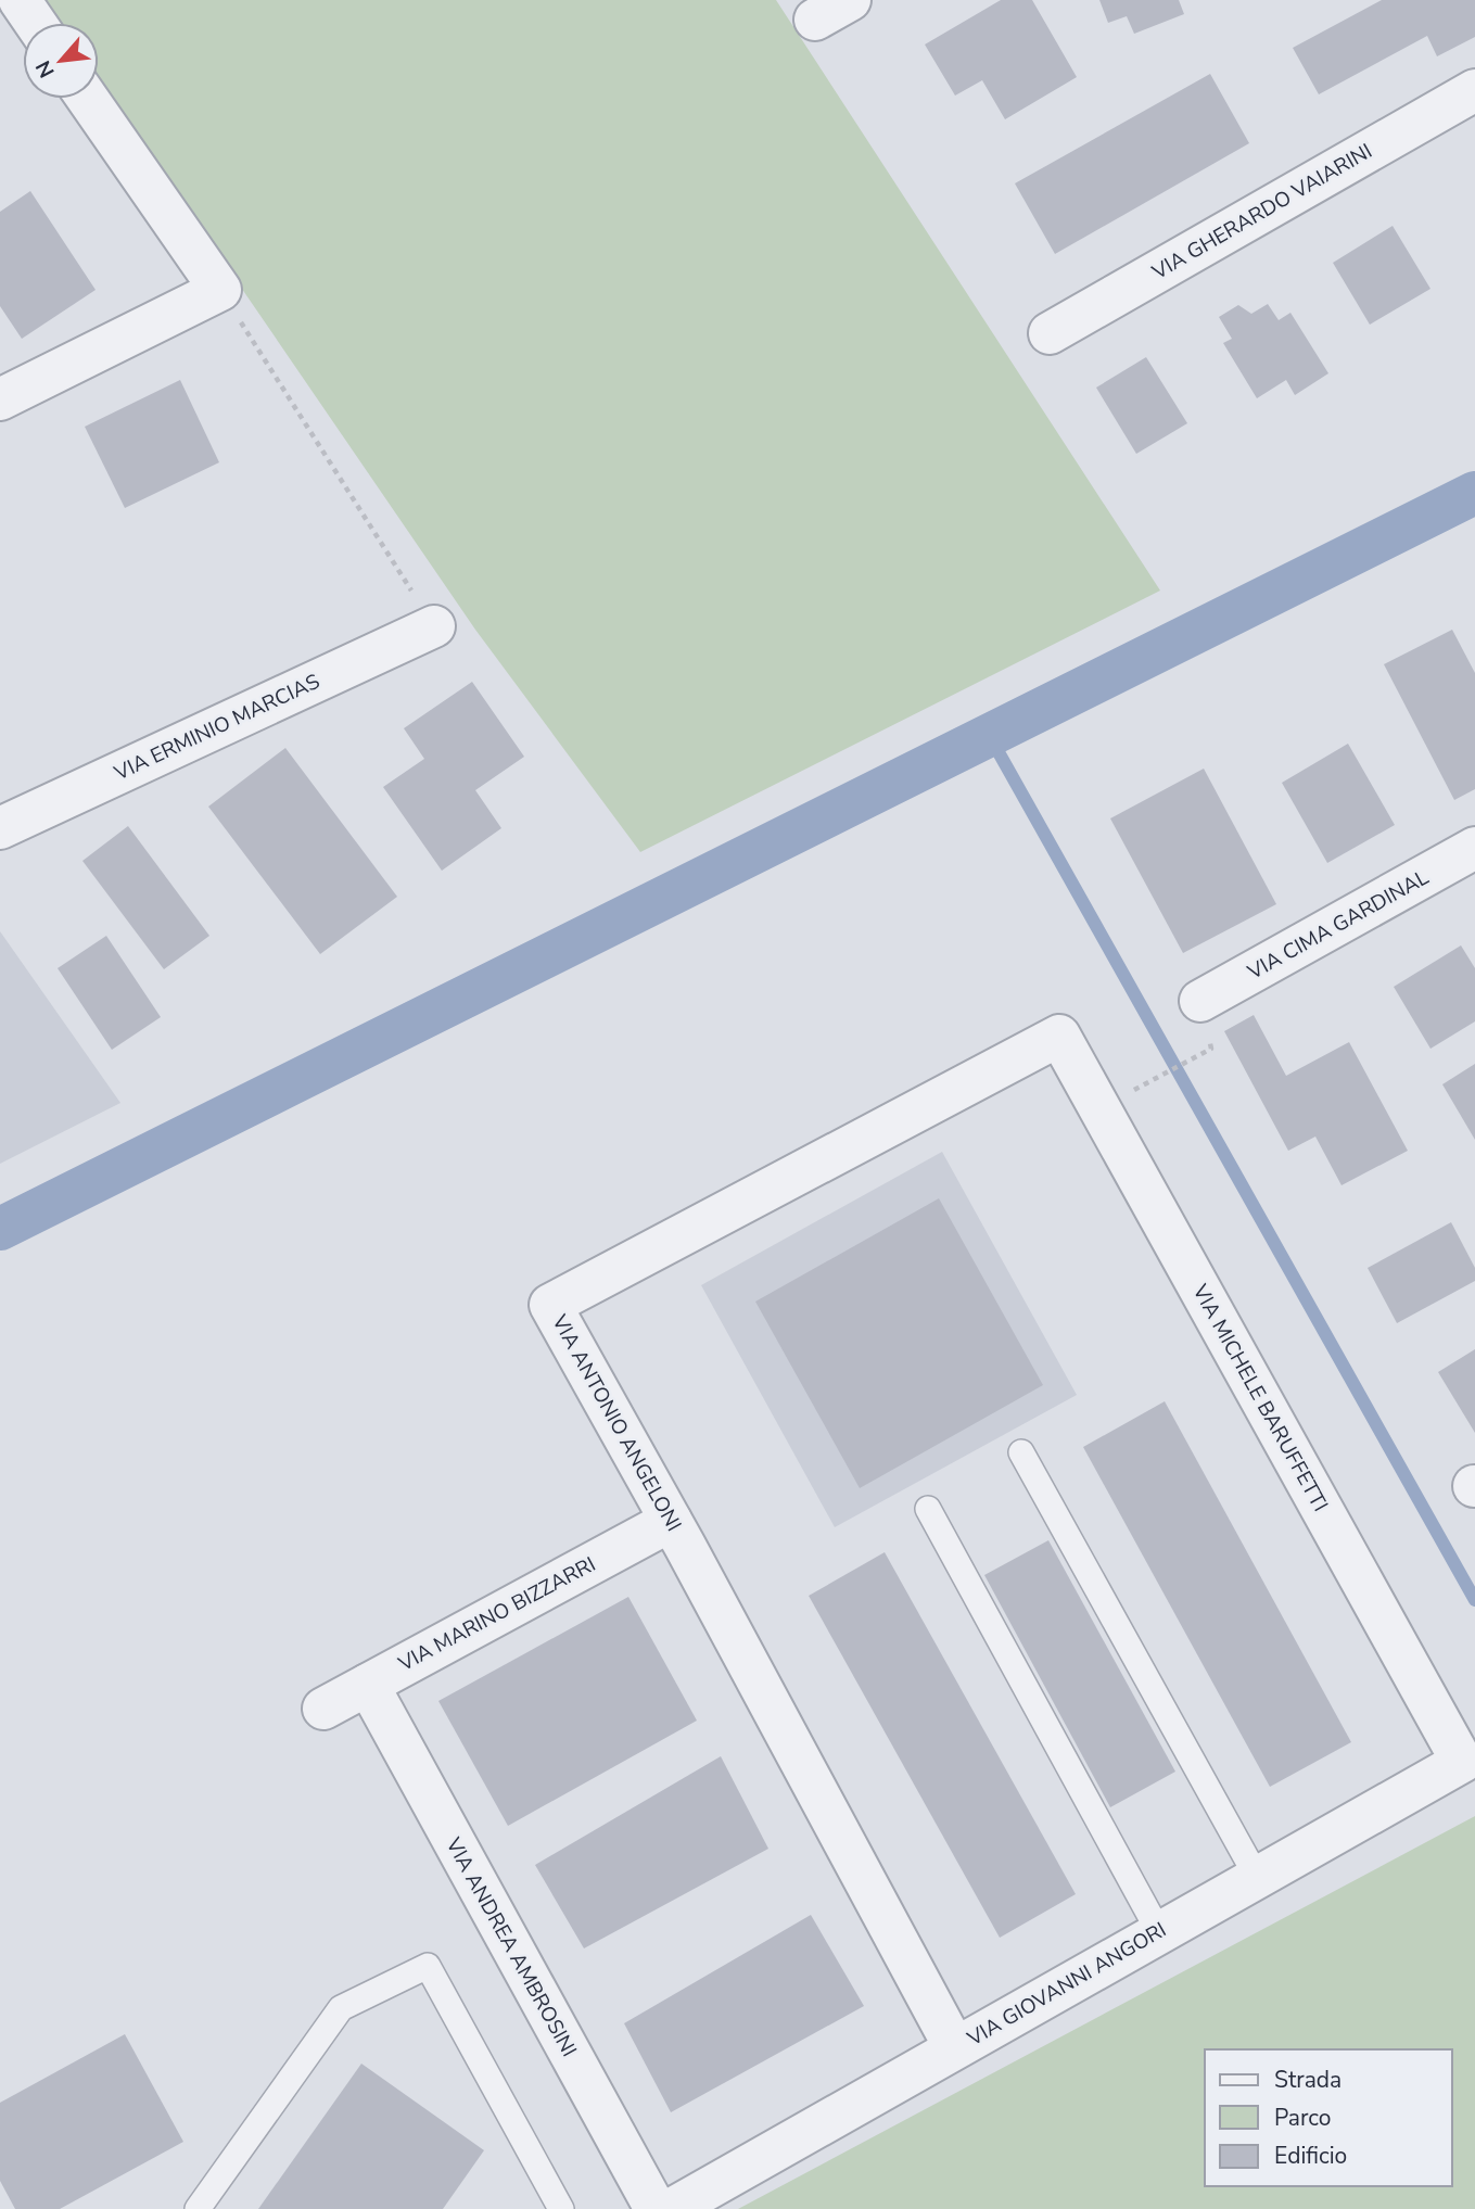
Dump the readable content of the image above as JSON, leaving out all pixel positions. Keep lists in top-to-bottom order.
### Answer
{
  "streets": {
    "street": [
      "VIA GHERARDO VAIARINI",
      "VIA ERMINIO MARCIAS",
      "VIA CIMA GARDINAL",
      "VIA MICHELE BARUFFETTI",
      "VIA ANTONIO ANGELONI",
      "VIA MARINO BIZZARRI",
      "VIA ANDREA AMBROSINI",
      "VIA GIOVANNI ANGORI"
    ]
  },
  "crossings": [
    ["VIA MICHELE BARUFFETTI", "VIA ANTONIO ANGELONI"],
    ["VIA MICHELE BARUFFETTI", "VIA GIOVANNI ANGORI"],
    ["VIA ANTONIO ANGELONI", "VIA MARINO BIZZARRI"],
    ["VIA ANTONIO ANGELONI", "VIA GIOVANNI ANGORI"],
    ["VIA MARINO BIZZARRI", "VIA ANDREA AMBROSINI"]
  ],
  "legend": ["Strada", "Parco", "Edificio"],
  "north": "bottom left"
}
